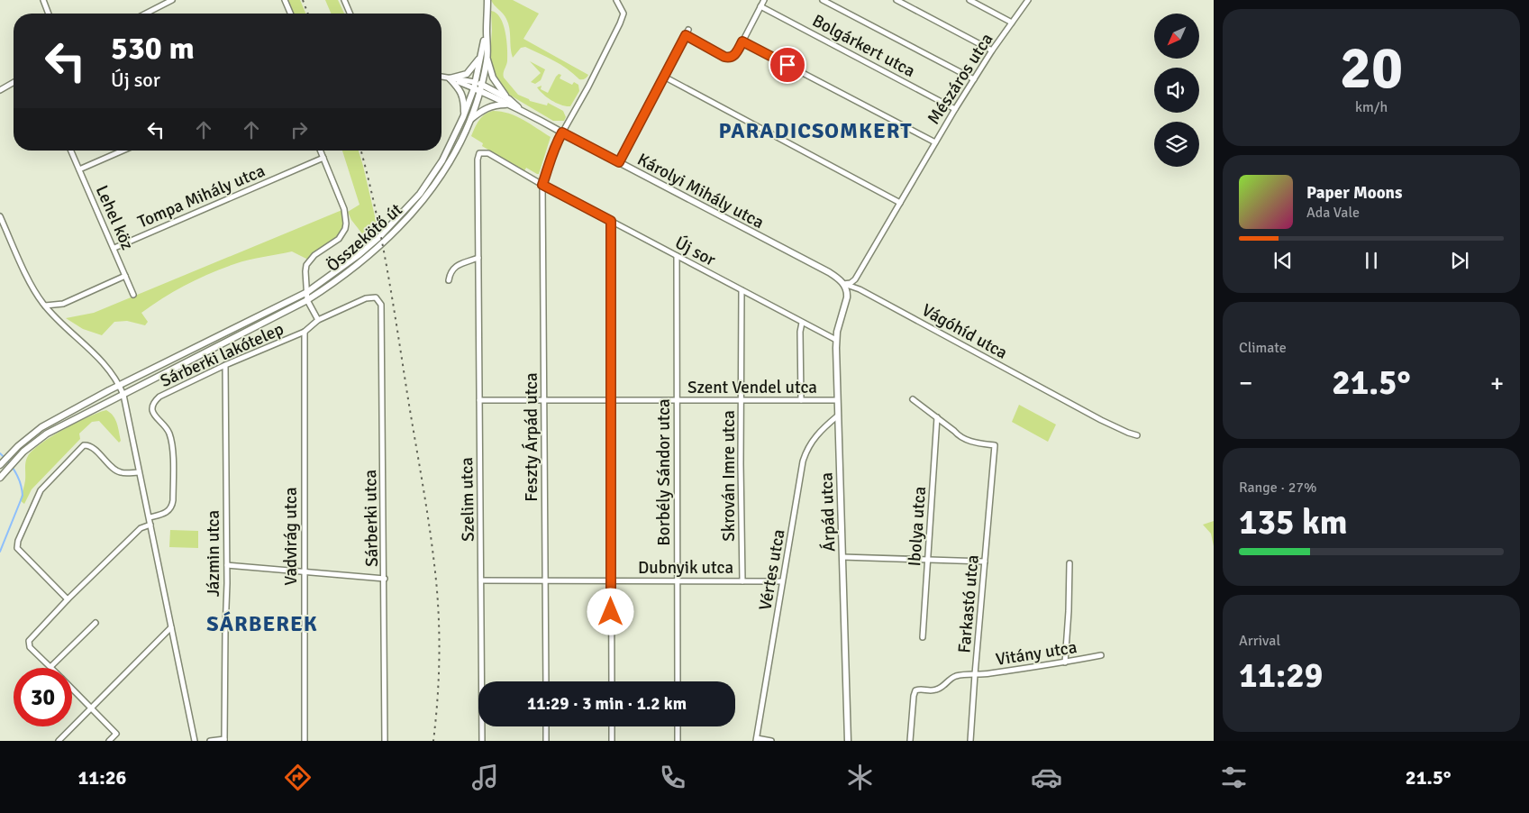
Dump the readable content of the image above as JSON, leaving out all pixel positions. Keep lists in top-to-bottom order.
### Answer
{
  "streets": {
    "street": [
      "Bolgárkert utca",
      "Mészáros utca",
      "Károlyi Mihály utca",
      "Tompa Mihály utca",
      "Lehel köz",
      "Összekötő út",
      "Új sor",
      "Vágóhíd utca",
      "Sárberki lakótelep",
      "Szent Vendel utca",
      "Feszty Árpád utca",
      "Borbély Sándor utca",
      "Skrován Imre utca",
      "Szelim utca",
      "Árpád utca",
      "Sárberki utca",
      "Ibolya utca",
      "Vadvirág utca",
      "Jázmin utca",
      "Dubnyik utca",
      "Vértes utca",
      "Farkastó utca",
      "Vitány utca"
    ]
  },
  "crossings": [
    ["Bolgárkert utca", "Mészáros utca"],
    ["Mészáros utca", "Károlyi Mihály utca"],
    ["Mészáros utca", "Vágóhíd utca"],
    ["Mészáros utca", "Árpád utca"],
    ["Károlyi Mihály utca", "Összekötő út"],
    ["Károlyi Mihály utca", "Vágóhíd utca"],
    ["Károlyi Mihály utca", "Feszty Árpád utca"],
    ["Károlyi Mihály utca", "Árpád utca"],
    ["Tompa Mihály utca", "Lehel köz"],
    ["Új sor", "Feszty Árpád utca"],
    ["Új sor", "Borbély Sándor utca"],
    ["Új sor", "Skrován Imre utca"],
    ["Új sor", "Szelim utca"],
    ["Új sor", "Árpád utca"],
    ["Vágóhíd utca", "Árpád utca"],
    ["Sárberki lakótelep", "Sárberki utca"],
    ["Sárberki lakótelep", "Vadvirág utca"],
    ["Sárberki lakótelep", "Jázmin utca"],
    ["Szent Vendel utca", "Feszty Árpád utca"],
    ["Szent Vendel utca", "Borbély Sándor utca"],
    ["Szent Vendel utca", "Skrován Imre utca"],
    ["Szent Vendel utca", "Szelim utca"],
    ["Szent Vendel utca", "Árpád utca"],
    ["Feszty Árpád utca", "Dubnyik utca"],
    ["Borbély Sándor utca", "Dubnyik utca"],
    ["Skrován Imre utca", "Dubnyik utca"],
    ["Szelim utca", "Dubnyik utca"],
    ["Árpád utca", "Vértes utca"],
    ["Ibolya utca", "Farkastó utca"],
    ["Dubnyik utca", "Vértes utca"],
    ["Farkastó utca", "Vitány utca"]
  ],
  "districts": ["PARADICSOMKERT", "SÁRBEREK"],
  "north": "bottom left",
  "page": {
    "tile": [
      ["20", "km/h"],
      "Climate",
      ["Range · 27%", "135 km"],
      ["Arrival", "11:29"]
    ],
    "turn": ["530 m", "Új sor"],
    "song": ["Paper Moons", "Ada Vale"],
    "heat": ["−", "21.5°", "+"],
    "limit": "30",
    "trip": "11:29 · 3 min · 1.2 km",
    "tabs": ["11:26", "21.5°"]
  }
}
